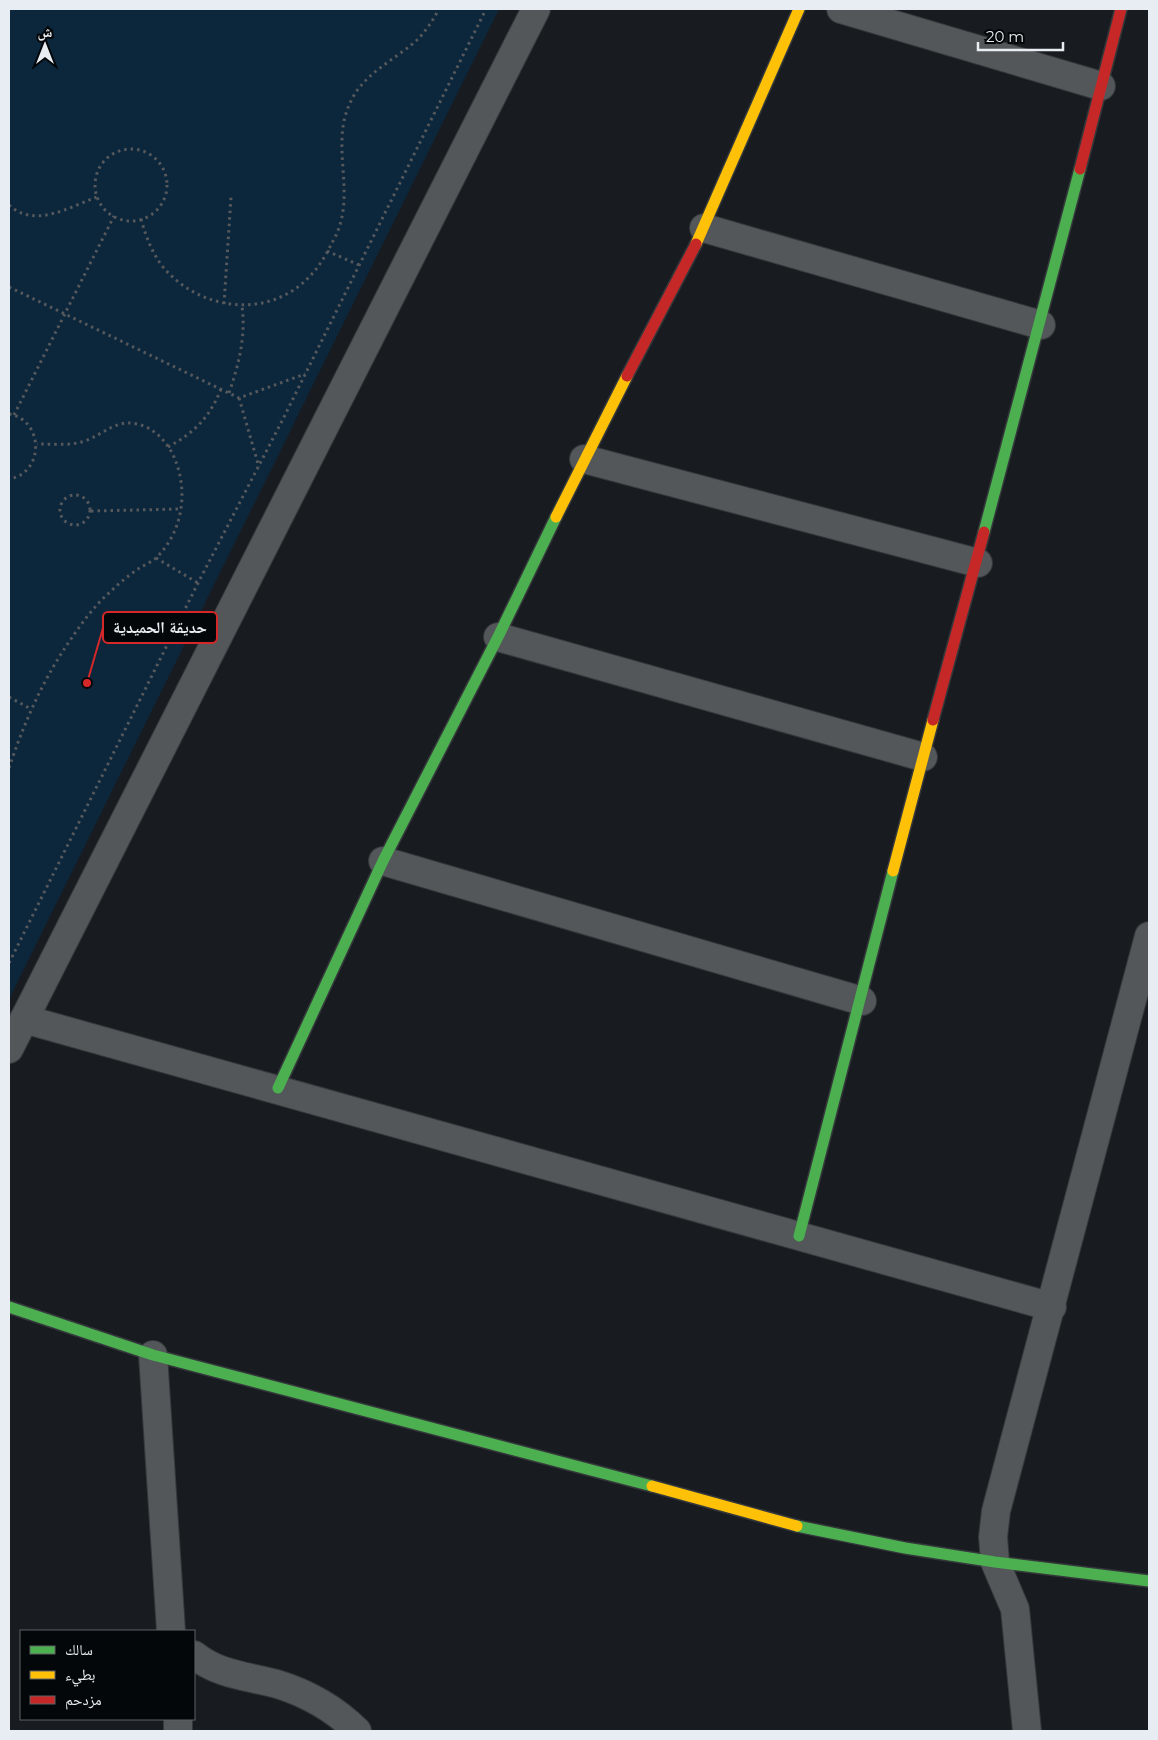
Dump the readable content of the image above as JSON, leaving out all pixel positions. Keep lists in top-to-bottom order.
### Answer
{
  "places": ["حديقة الحميدية"],
  "legend": ["سالك", "بطيء", "مزدحم"],
  "scale_bar": "20 m",
  "north": "top"
}
